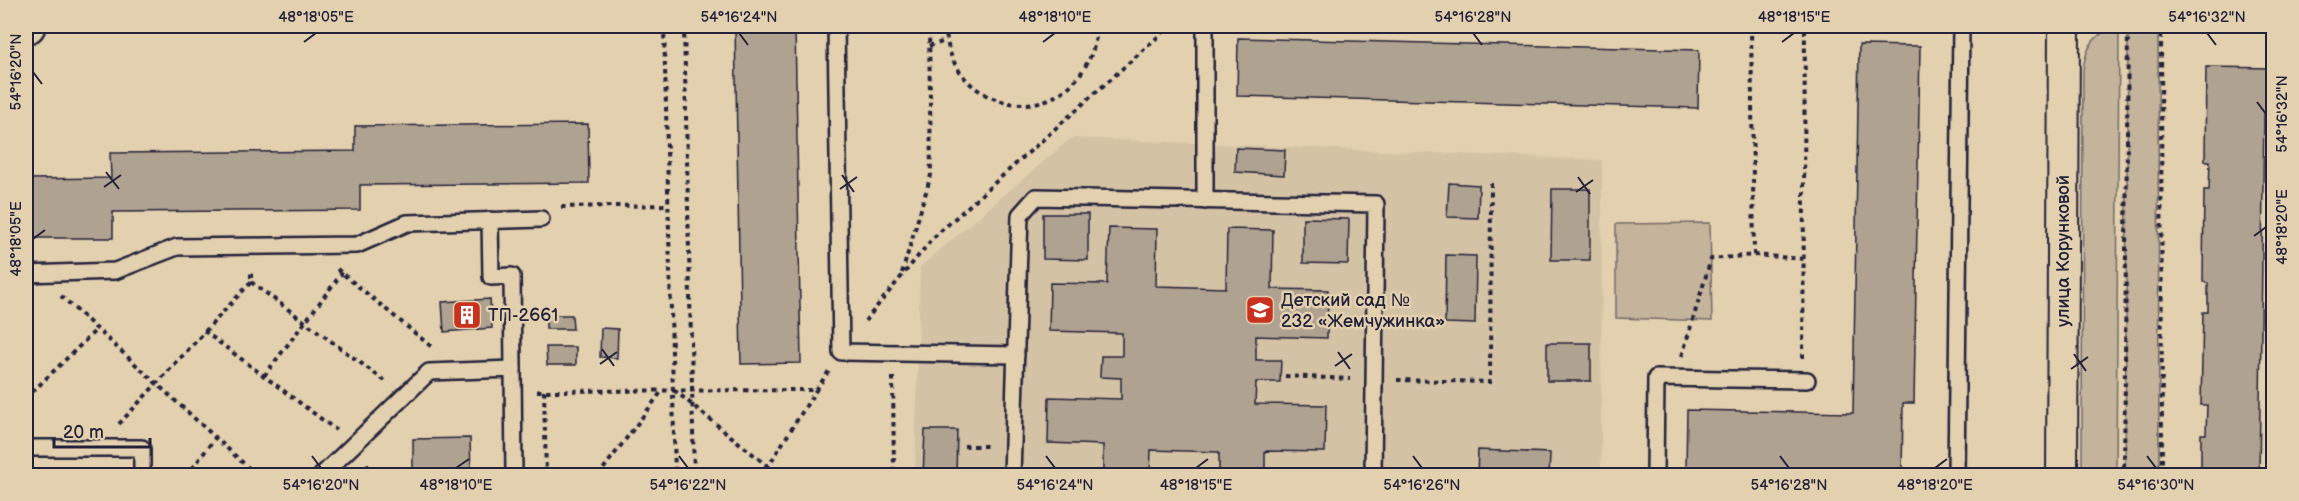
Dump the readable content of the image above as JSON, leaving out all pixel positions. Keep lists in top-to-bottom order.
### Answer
{
  "streets": {
    "street": ["улица Корунковой"]
  },
  "places": {
    "school or university": ["Детский сад № 232 «Жемчужинка»"],
    "building": ["ТП-2661"]
  },
  "scale_bar": "20 m",
  "coordinates": [
    "48°18'05\"E",
    "54°16'24\"N",
    "48°18'10\"E",
    "54°16'28\"N",
    "48°18'15\"E",
    "54°16'32\"N",
    "54°16'20\"N",
    "48°18'20\"E",
    "54°16'22\"N",
    "54°16'26\"N",
    "54°16'30\"N"
  ]
}
